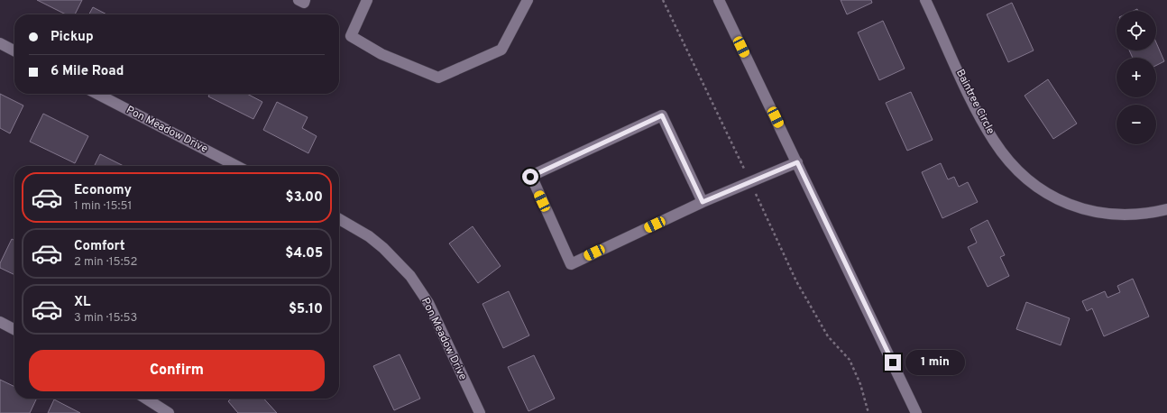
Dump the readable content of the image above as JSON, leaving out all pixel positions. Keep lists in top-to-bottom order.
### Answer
{
  "streets": {
    "street": ["Baintree Circle", "Pon Meadow Drive"]
  },
  "page": {
    "map_buttons": ["+", "−"],
    "banner": ["Pickup", "6 Mile Road"],
    "list": [
      {
        "name": "Economy",
        "note": "1 min · 15:51",
        "value": "$3.00"
      },
      {
        "name": "Comfort",
        "note": "2 min · 15:52",
        "value": "$4.05"
      },
      {
        "name": "XL",
        "note": "3 min · 15:53",
        "value": "$5.10"
      }
    ],
    "buttons": "Confirm",
    "bubble": "1 min"
  }
}
